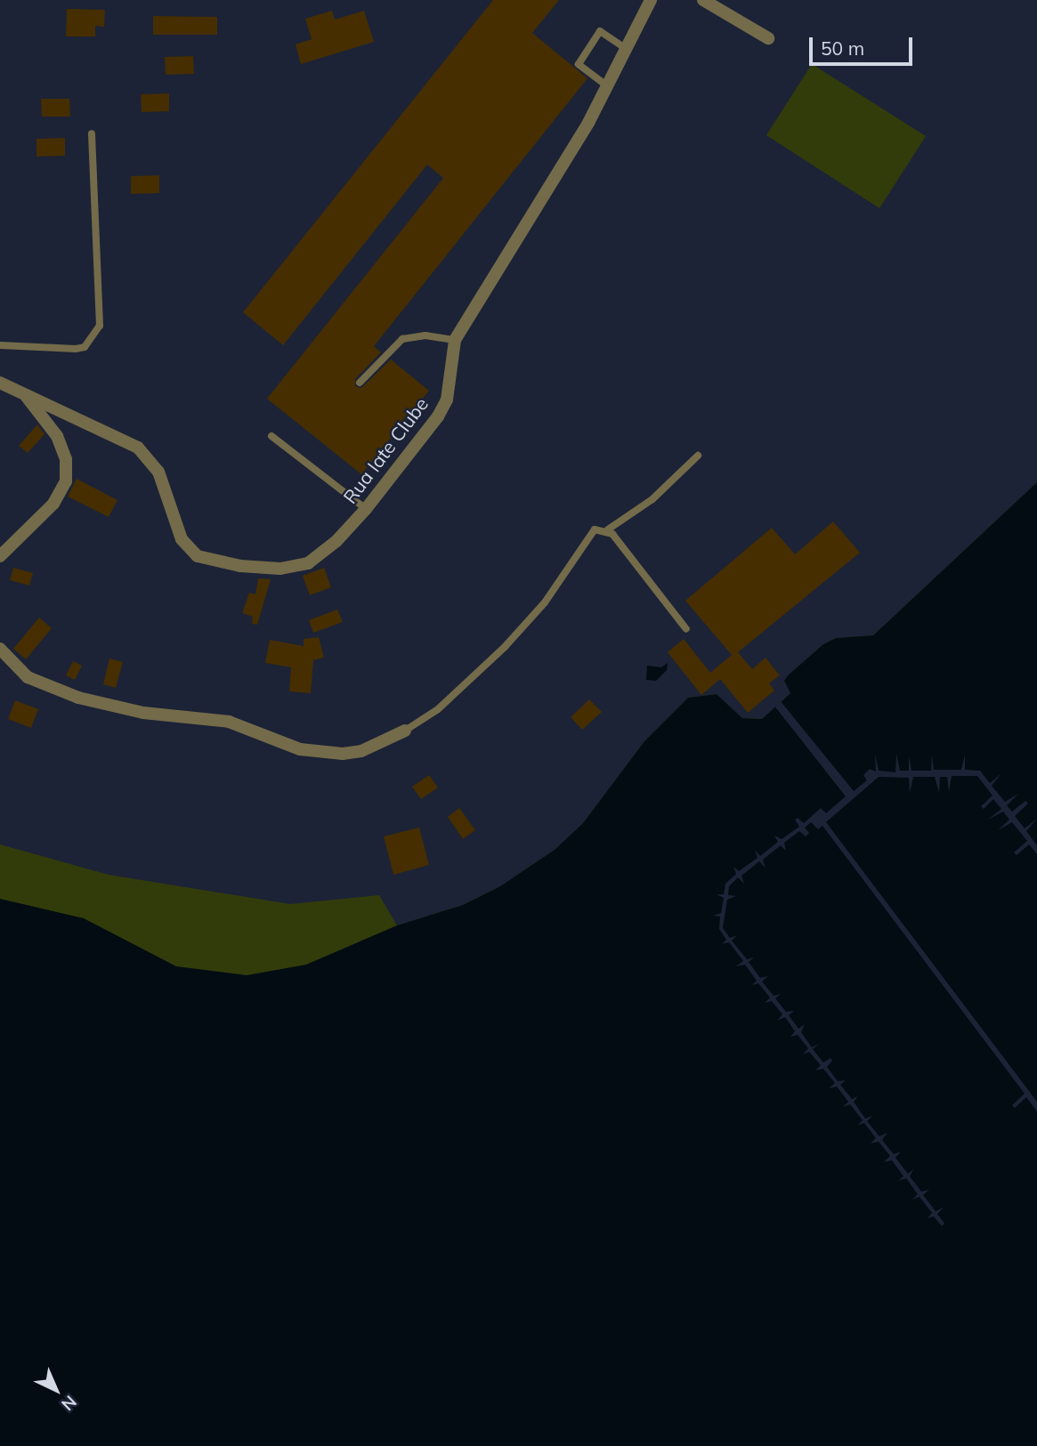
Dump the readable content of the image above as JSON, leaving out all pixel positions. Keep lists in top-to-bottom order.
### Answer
{
  "streets": {
    "street": ["Rua Iate Clube"]
  },
  "scale_bar": "50 m",
  "north": "bottom right"
}
